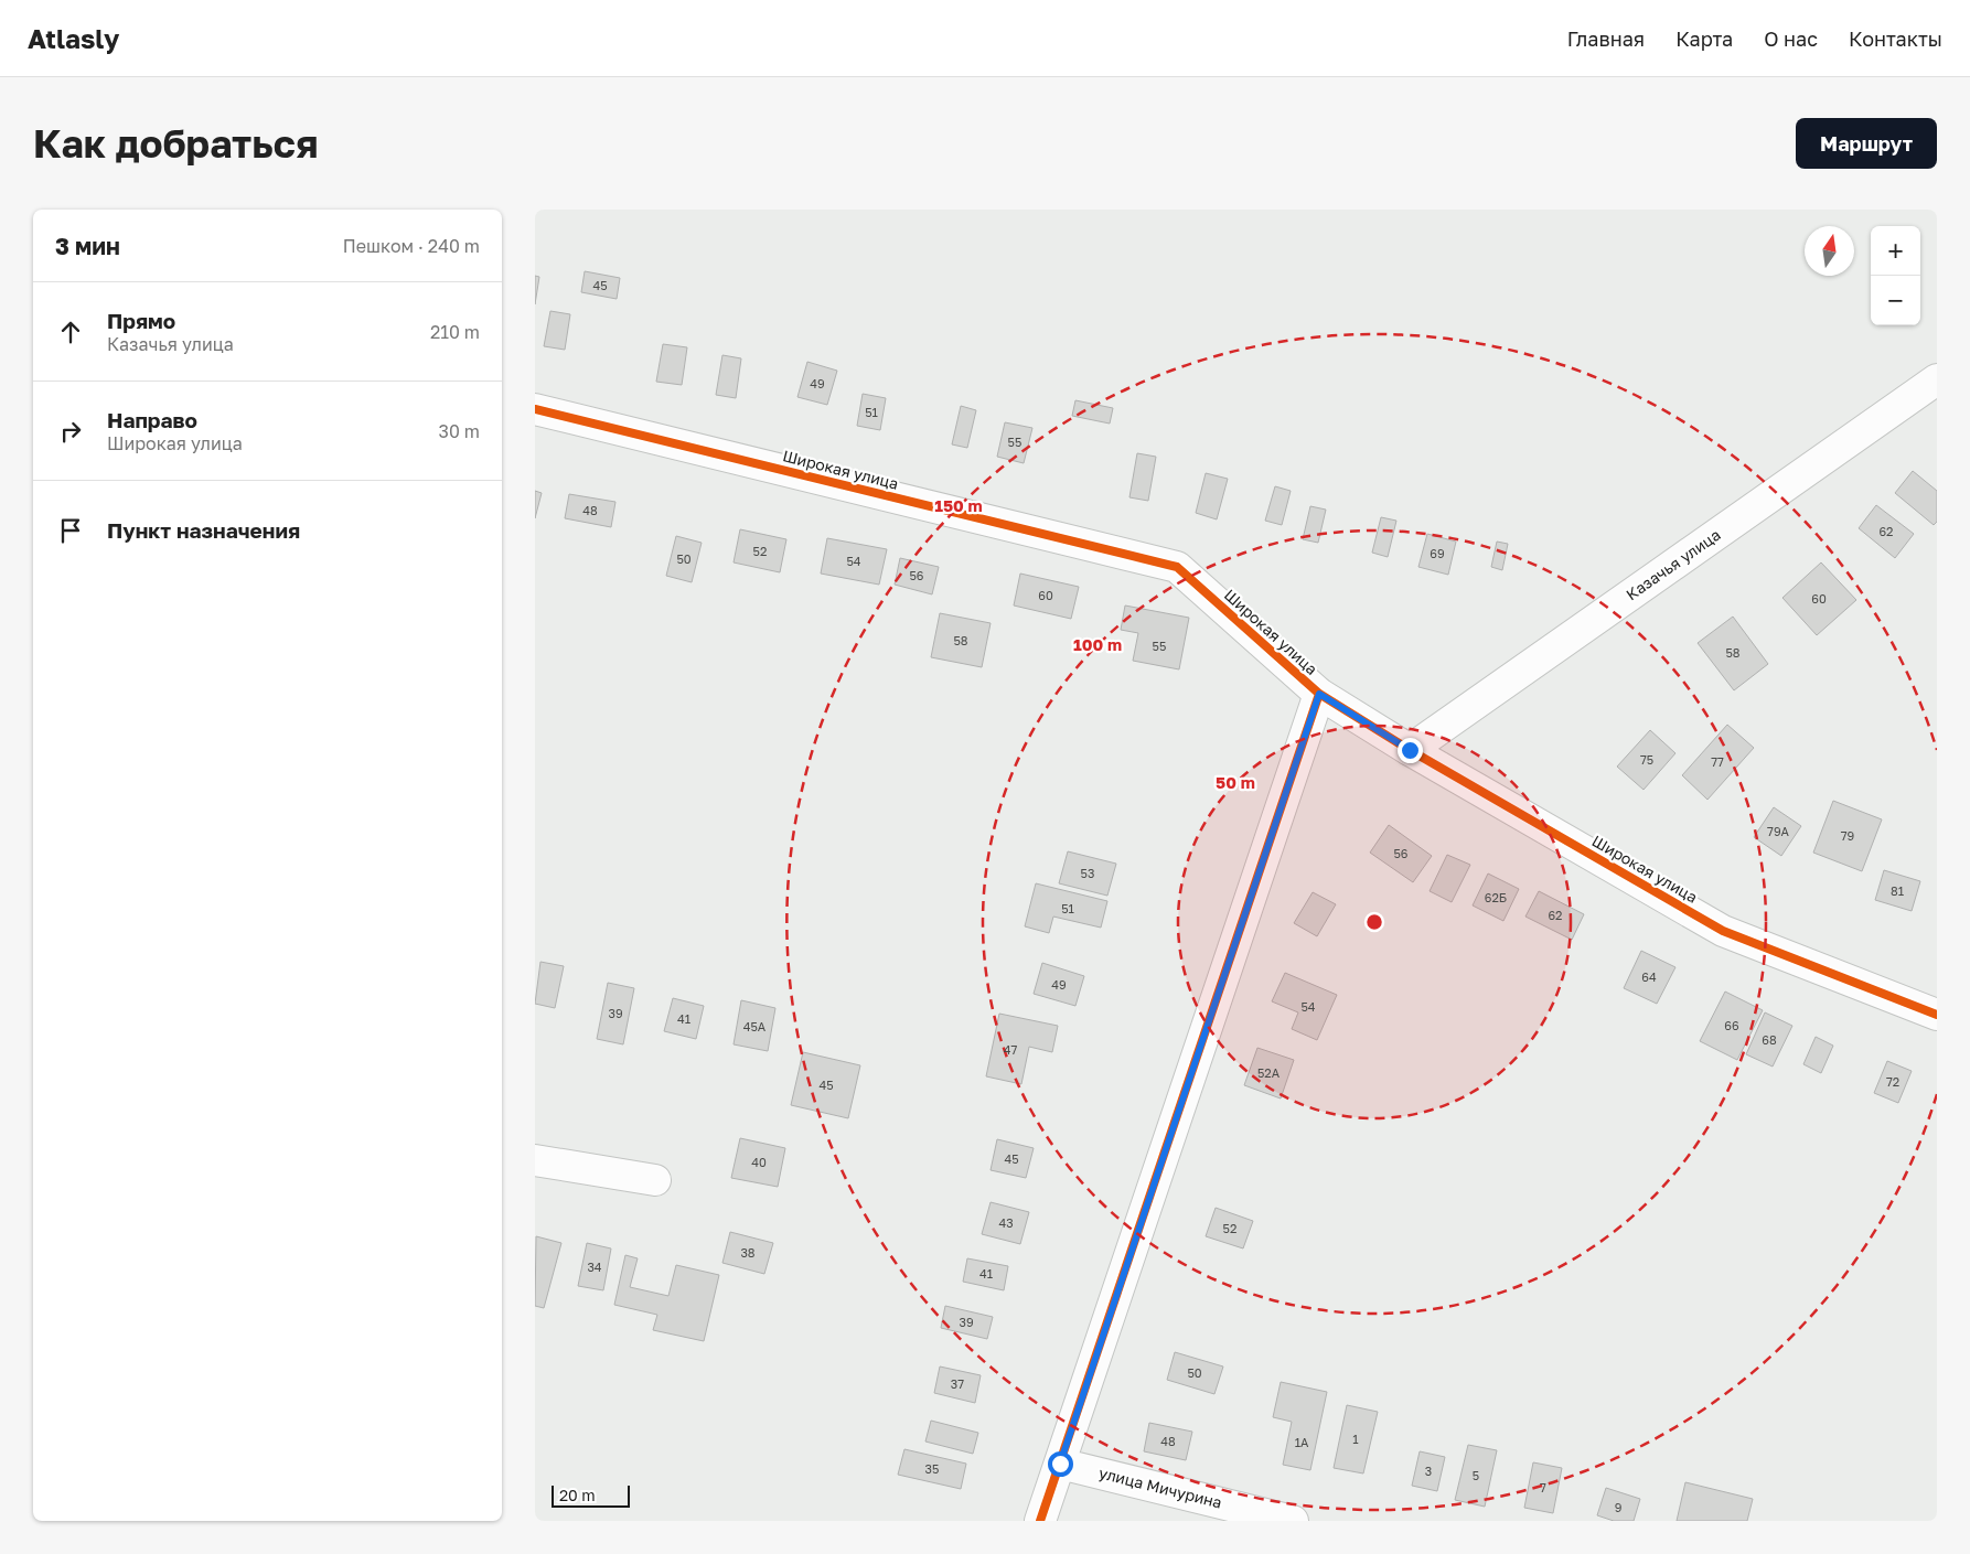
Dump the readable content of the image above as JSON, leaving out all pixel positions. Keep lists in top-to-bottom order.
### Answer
{
  "streets": {
    "street": ["Широкая улица", "Казачья улица", "улица Мичурина"]
  },
  "crossings": [
    ["Широкая улица", "Казачья улица"]
  ],
  "house_numbers": [
    "45",
    "49",
    "51",
    "55",
    "48",
    "62",
    "52",
    "69",
    "50",
    "54",
    "56",
    "60",
    "60",
    "58",
    "55",
    "58",
    "75",
    "77",
    "79А",
    "79",
    "56",
    "53",
    "81",
    "62Б",
    "51",
    "62",
    "64",
    "49",
    "54",
    "39",
    "41",
    "66",
    "45А",
    "68",
    "47",
    "52А",
    "72",
    "45",
    "45",
    "40",
    "43",
    "52",
    "38",
    "34",
    "41",
    "39",
    "50",
    "37",
    "1",
    "48",
    "1А",
    "35",
    "3",
    "5",
    "7",
    "9"
  ],
  "scale_bar": "20 m",
  "north": "top",
  "page": {
    "header": "Atlasly",
    "nav": [
      "Главная",
      "Карта",
      "О нас",
      "Контакты"
    ],
    "buttons": "Маршрут",
    "title": "Как добраться",
    "heading": ["3 мин", "Пешком · 240 m"],
    "map_buttons": ["+", "−"],
    "list": [
      ["Прямо", "Казачья улица", "210 m"],
      ["Направо", "Широкая улица", "30 m"],
      "Пункт назначения"
    ],
    "scale": "20 m"
  },
  "rings": ["150 m", "100 m", "50 m"]
}
